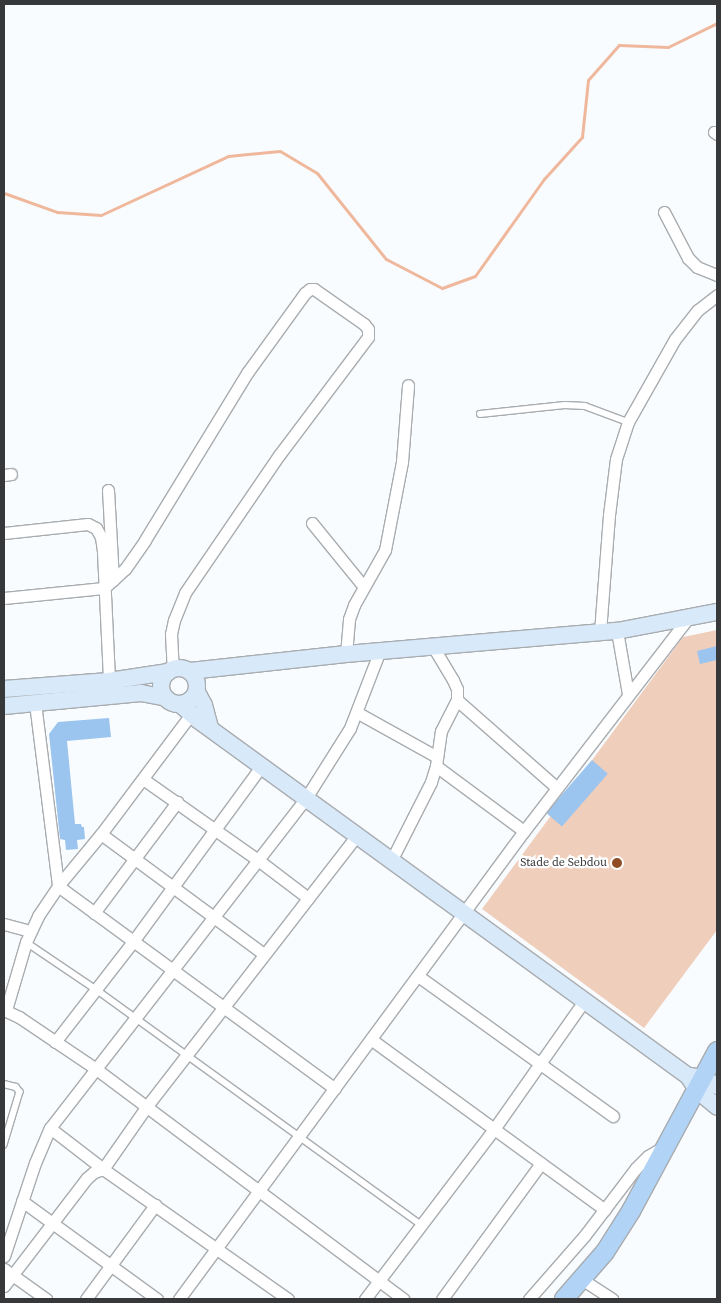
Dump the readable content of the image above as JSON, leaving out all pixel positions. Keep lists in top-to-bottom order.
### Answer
{
  "places": ["Stade de Sebdou"]
}
